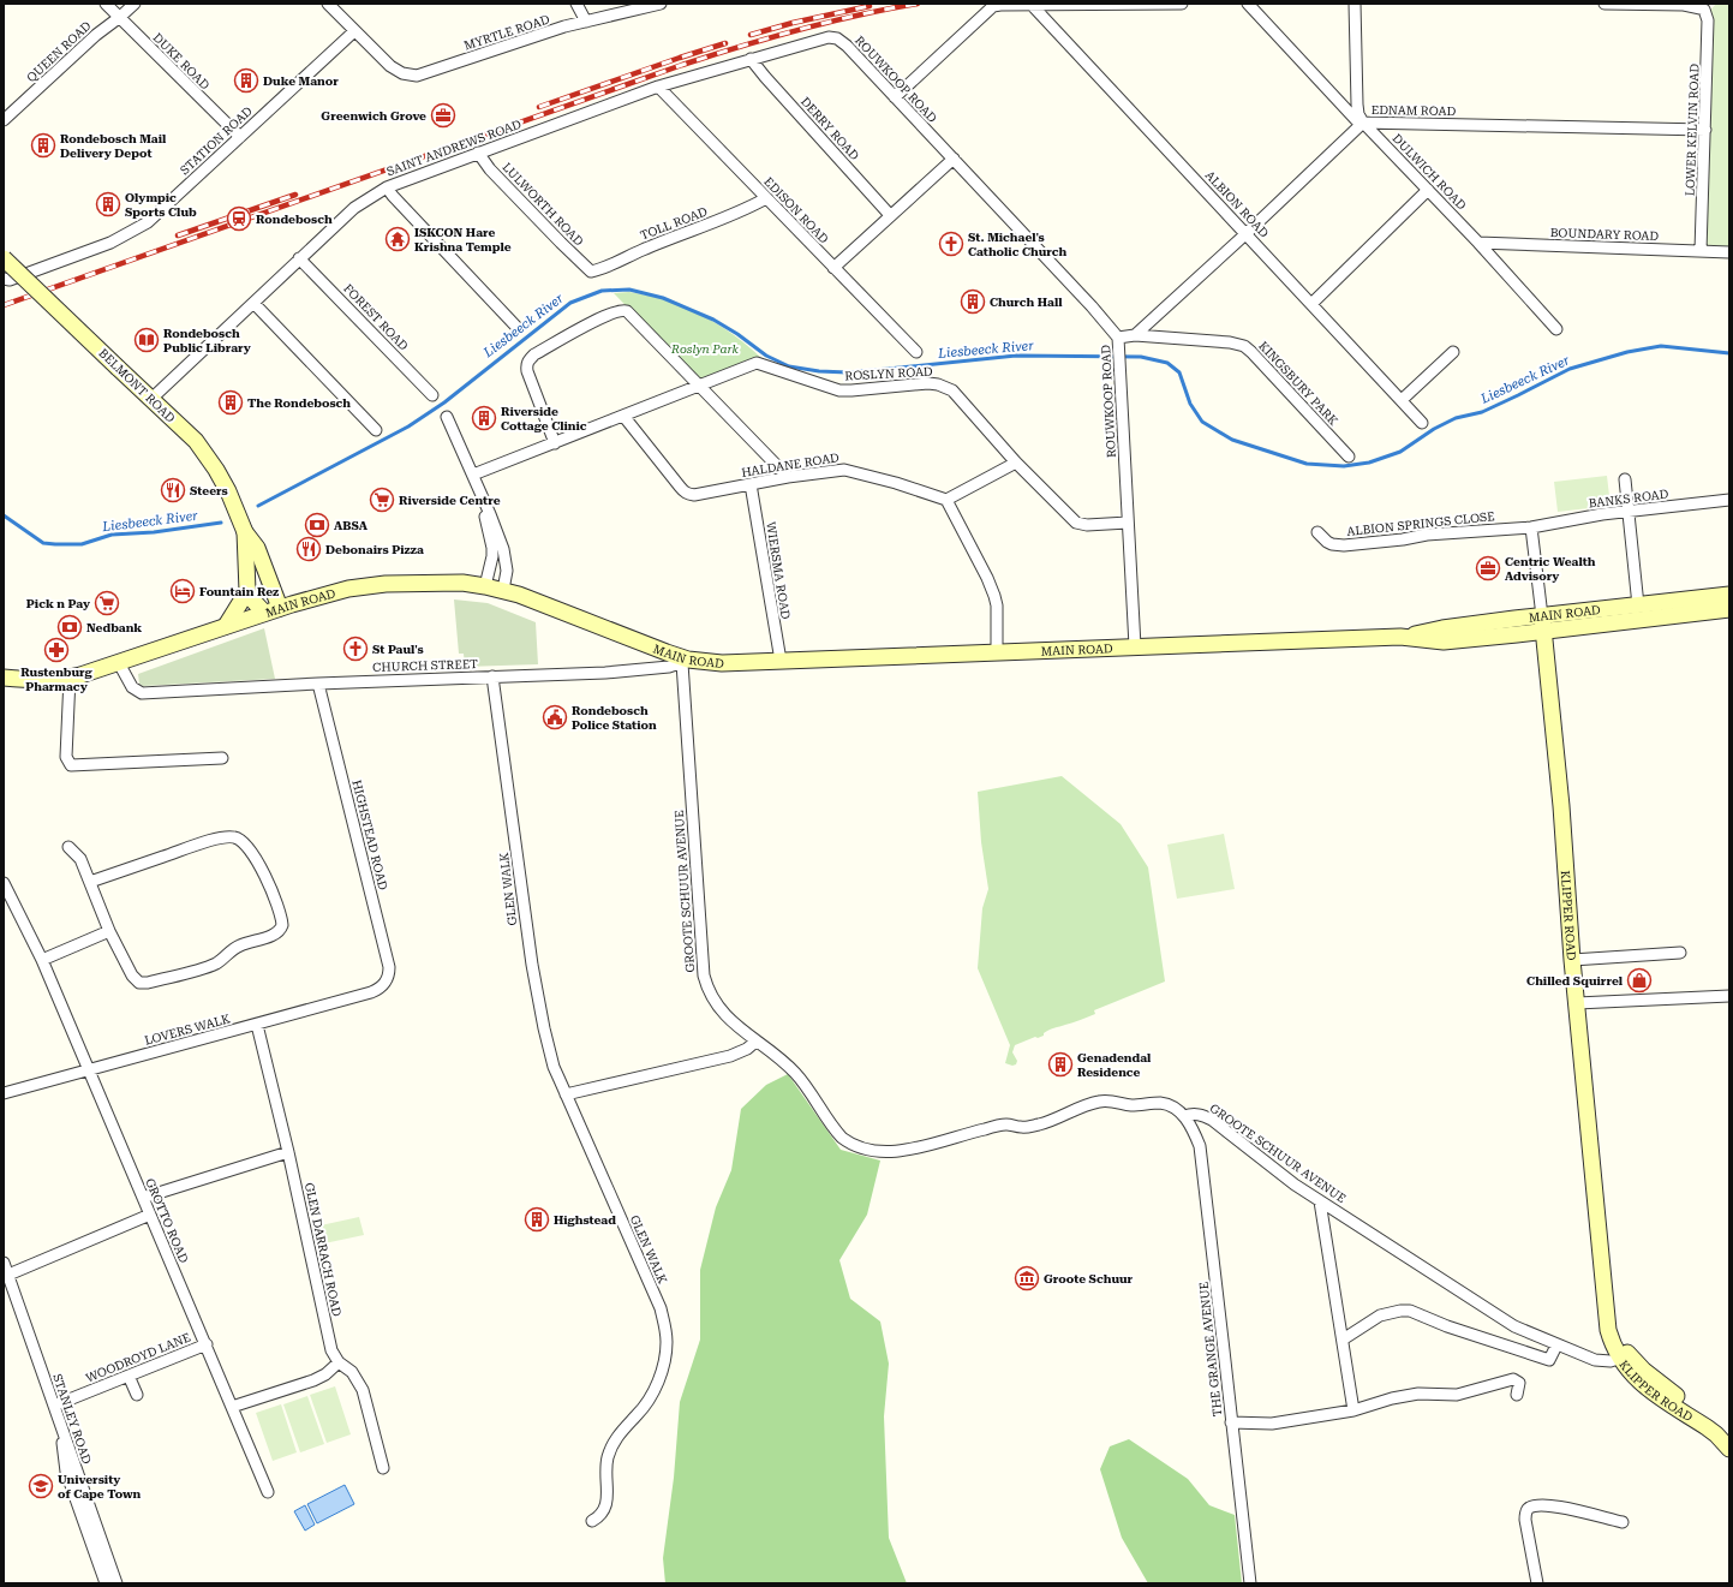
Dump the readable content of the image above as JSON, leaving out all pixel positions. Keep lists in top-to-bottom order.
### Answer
{
  "streets": {
    "main road": ["BELMONT ROAD", "MAIN ROAD", "KLIPPER ROAD"],
    "street": [
      "MYRTLE ROAD",
      "QUEEN ROAD",
      "DUKE ROAD",
      "ROUWKOOP ROAD",
      "EDNAM ROAD",
      "DERRY ROAD",
      "LOWER KELVIN ROAD",
      "STATION ROAD",
      "SAINT ANDREWS ROAD",
      "DULWICH ROAD",
      "LULWORTH ROAD",
      "ALBION ROAD",
      "EDISON ROAD",
      "TOLL ROAD",
      "BOUNDARY ROAD",
      "FOREST ROAD",
      "ROSLYN ROAD",
      "KINGSBURY PARK",
      "HALDANE ROAD",
      "BANKS ROAD",
      "ALBION SPRINGS CLOSE",
      "WIERSMA ROAD",
      "CHURCH STREET",
      "HIGHSTEAD ROAD",
      "GLEN WALK",
      "GROOTE SCHUUR AVENUE",
      "LOVERS WALK",
      "GROTTO ROAD",
      "GLEN DARRACH ROAD",
      "THE GRANGE AVENUE",
      "WOODROYD LANE",
      "STANLEY ROAD"
    ]
  },
  "crossings": [
    ["MYRTLE ROAD", "STATION ROAD"],
    ["QUEEN ROAD", "DUKE ROAD"],
    ["DUKE ROAD", "STATION ROAD"],
    ["ROUWKOOP ROAD", "SAINT ANDREWS ROAD"],
    ["ROUWKOOP ROAD", "ROSLYN ROAD"],
    ["ROUWKOOP ROAD", "MAIN ROAD"],
    ["EDNAM ROAD", "LOWER KELVIN ROAD"],
    ["EDNAM ROAD", "DULWICH ROAD"],
    ["EDNAM ROAD", "ALBION ROAD"],
    ["EDNAM ROAD", "KINGSBURY PARK"],
    ["DERRY ROAD", "SAINT ANDREWS ROAD"],
    ["LOWER KELVIN ROAD", "BOUNDARY ROAD"],
    ["SAINT ANDREWS ROAD", "LULWORTH ROAD"],
    ["SAINT ANDREWS ROAD", "EDISON ROAD"],
    ["SAINT ANDREWS ROAD", "FOREST ROAD"],
    ["SAINT ANDREWS ROAD", "BELMONT ROAD"],
    ["DULWICH ROAD", "BOUNDARY ROAD"],
    ["LULWORTH ROAD", "TOLL ROAD"],
    ["EDISON ROAD", "TOLL ROAD"],
    ["ROSLYN ROAD", "HALDANE ROAD"],
    ["BELMONT ROAD", "MAIN ROAD"],
    ["HALDANE ROAD", "WIERSMA ROAD"],
    ["BANKS ROAD", "ALBION SPRINGS CLOSE"],
    ["WIERSMA ROAD", "MAIN ROAD"],
    ["MAIN ROAD", "CHURCH STREET"],
    ["MAIN ROAD", "GROOTE SCHUUR AVENUE"],
    ["MAIN ROAD", "KLIPPER ROAD"],
    ["CHURCH STREET", "HIGHSTEAD ROAD"],
    ["CHURCH STREET", "GLEN WALK"],
    ["CHURCH STREET", "GROOTE SCHUUR AVENUE"],
    ["HIGHSTEAD ROAD", "LOVERS WALK"],
    ["GROOTE SCHUUR AVENUE", "KLIPPER ROAD"],
    ["GROOTE SCHUUR AVENUE", "THE GRANGE AVENUE"],
    ["LOVERS WALK", "GROTTO ROAD"],
    ["LOVERS WALK", "GLEN DARRACH ROAD"],
    ["GROTTO ROAD", "WOODROYD LANE"],
    ["WOODROYD LANE", "STANLEY ROAD"]
  ],
  "water": ["Liesbeeck River"],
  "parks": ["Roslyn Park"],
  "places": {
    "building": [
      "Duke Manor",
      "Rondebosch Mail Delivery Depot",
      "Olympic Sports Club",
      "Church Hall",
      "The Rondebosch",
      "Riverside Cottage Clinic",
      "Genadendal Residence",
      "Highstead"
    ],
    "office": ["Greenwich Grove", "Centric Wealth Advisory"],
    "station": ["Rondebosch"],
    "temple": ["ISKCON Hare Krishna Temple"],
    "church": ["St. Michael's Catholic Church", "St Paul's"],
    "library": ["Rondebosch Public Library"],
    "restaurant": ["Steers", "Debonairs Pizza"],
    "supermarket": ["Riverside Centre", "Pick n Pay"],
    "bank": ["ABSA", "Nedbank"],
    "hotel": ["Fountain Rez"],
    "pharmacy": ["Rustenburg Pharmacy"],
    "public building": ["Rondebosch Police Station"],
    "shop": ["Chilled Squirrel"],
    "museum": ["Groote Schuur"],
    "school or university": ["University of Cape Town"]
  }
}
